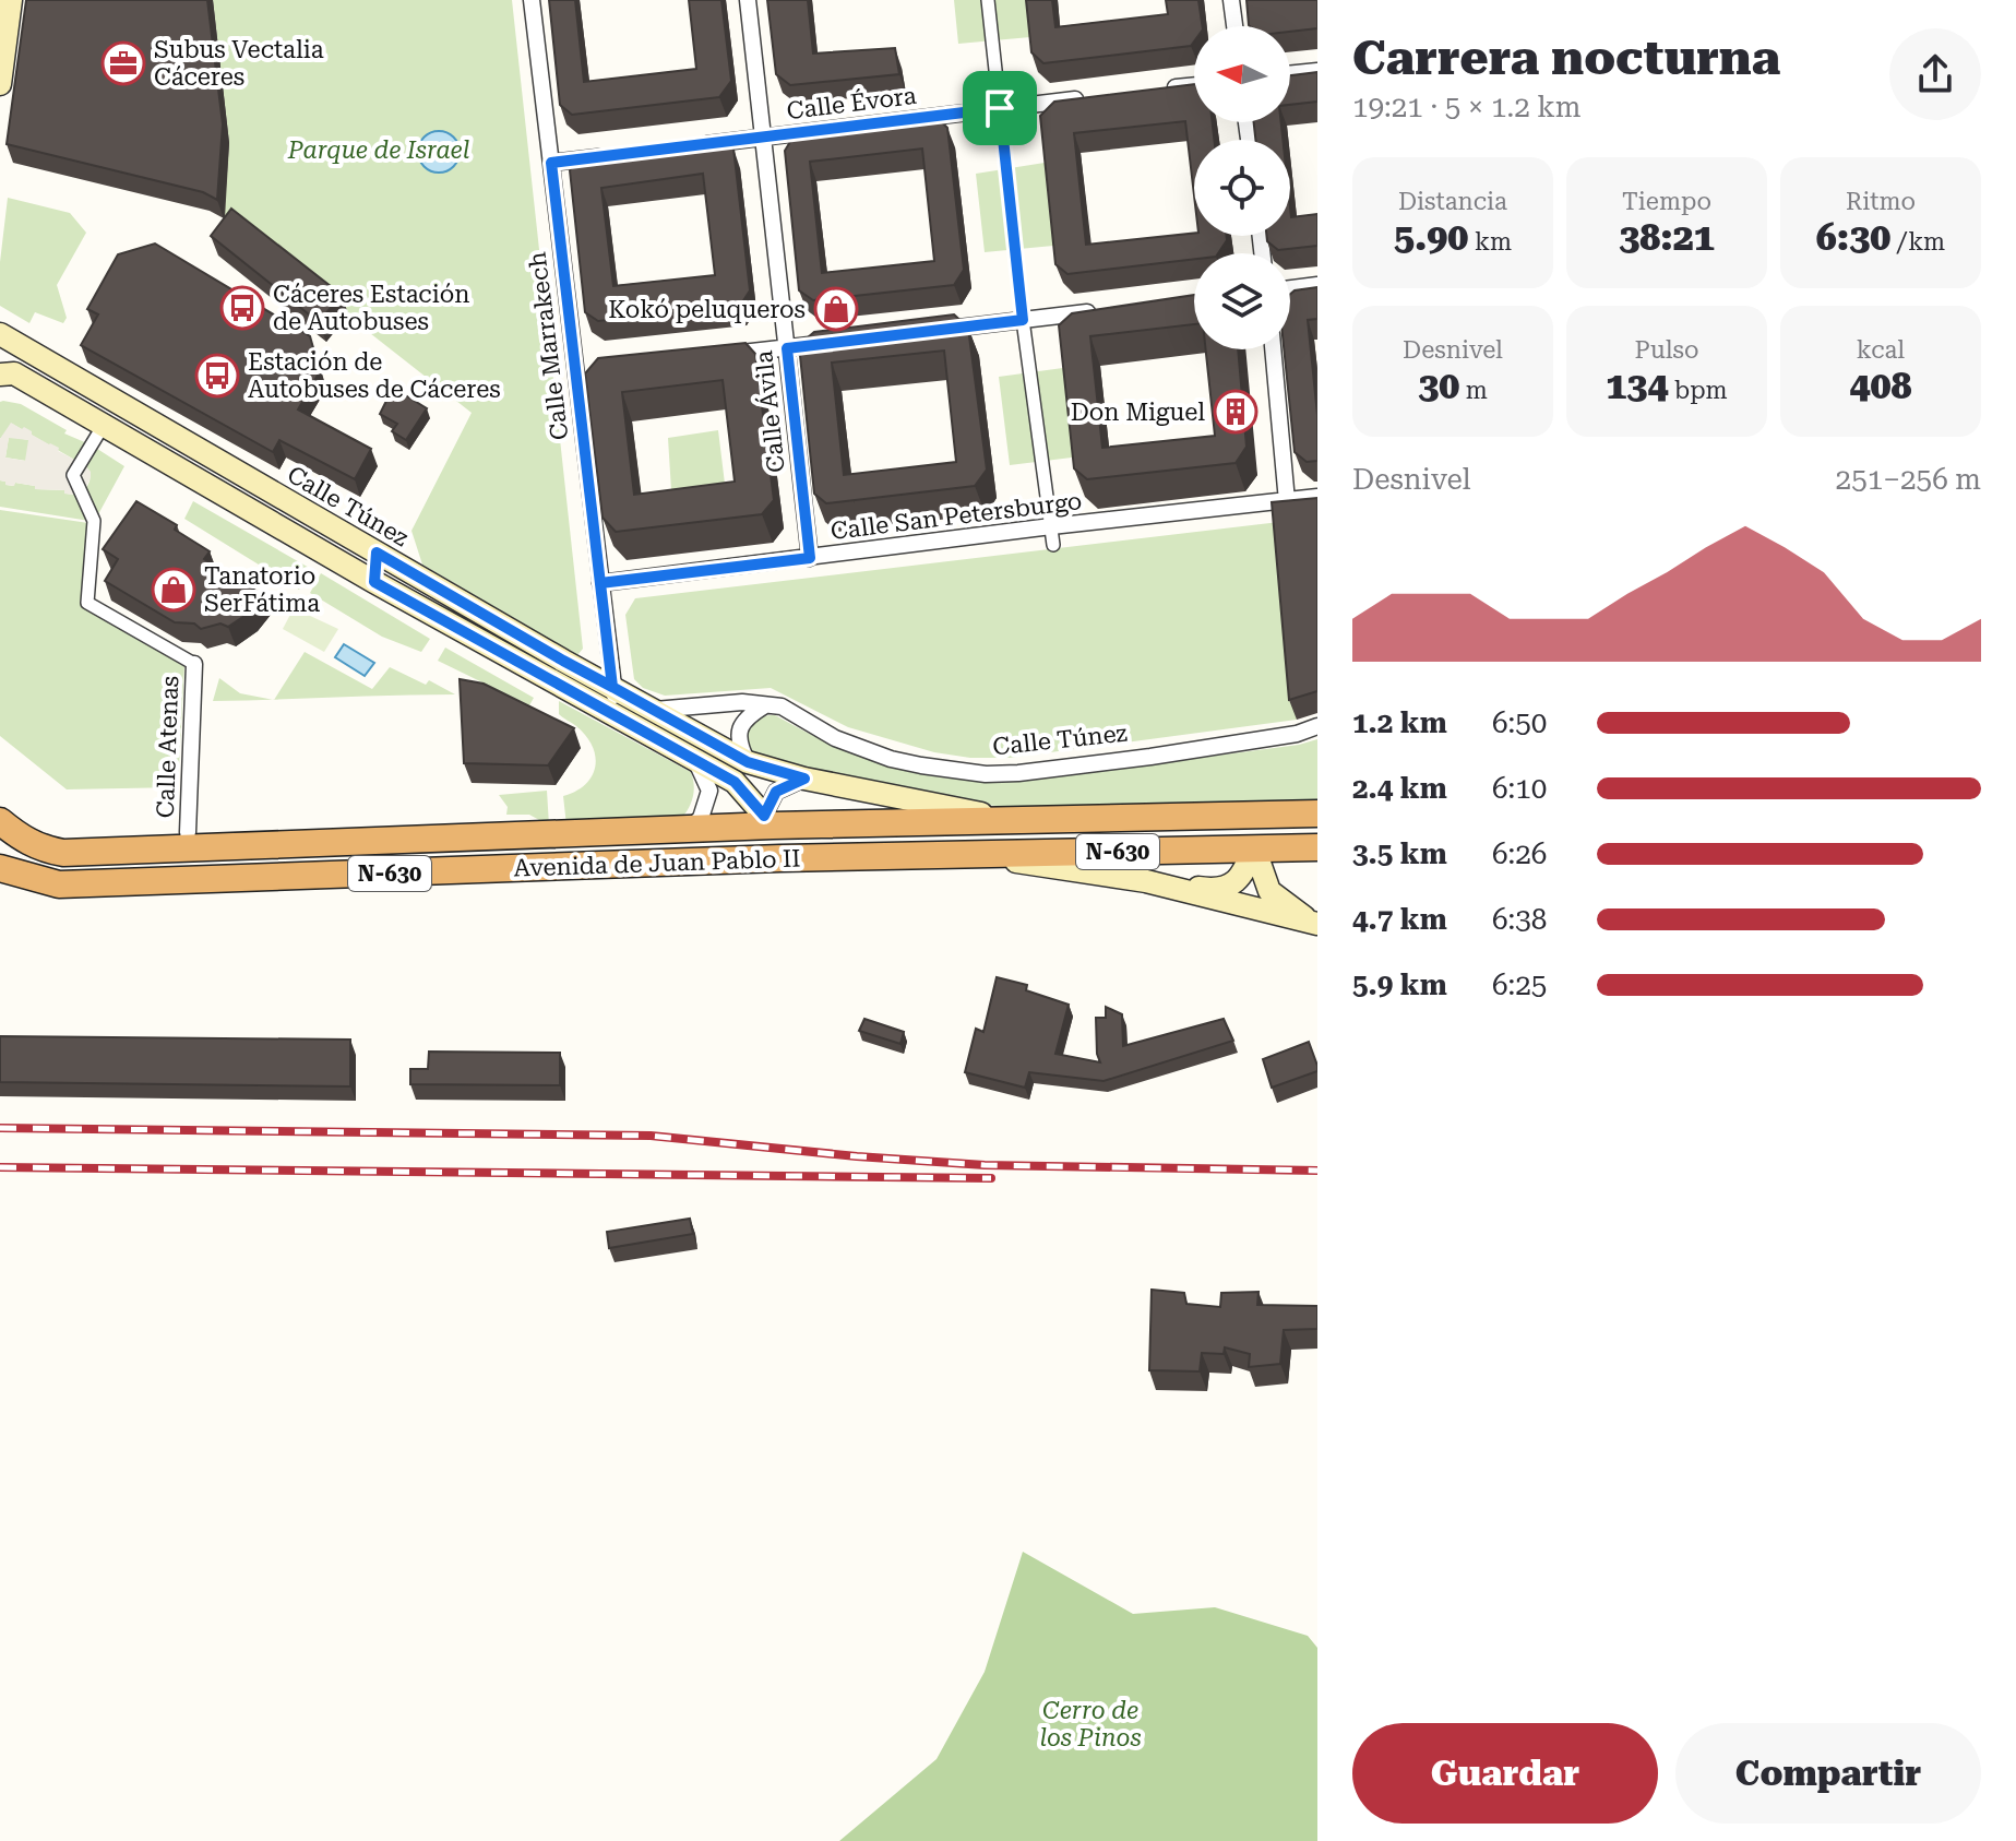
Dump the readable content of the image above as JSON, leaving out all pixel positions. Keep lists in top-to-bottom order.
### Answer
{
  "streets": {
    "highway": ["N-630", "Avenida de Juan Pablo II"],
    "main road": ["Calle Túnez"],
    "street": [
      "Calle Évora",
      "Calle Marrakech",
      "Calle Ávila",
      "Calle San Petersburgo",
      "Calle Atenas"
    ]
  },
  "crossings": [
    ["Calle Évora", "Calle Ávila"],
    ["Calle Marrakech", "Calle Túnez"],
    ["Calle Marrakech", "Calle San Petersburgo"],
    ["Calle Ávila", "Calle San Petersburgo"],
    ["Calle Túnez", "Avenida de Juan Pablo II"]
  ],
  "parks": ["Parque de Israel", "Cerro de los Pinos"],
  "places": {
    "office": ["Subus Vectalia Cáceres"],
    "bus stop": ["Cáceres Estación de Autobuses", "Estación de Autobuses de Cáceres"],
    "shop": ["Kokó peluqueros", "Tanatorio SerFátima"],
    "building": ["Don Miguel"]
  },
  "north": "left",
  "page": {
    "heading": ["Carrera nocturna", "19:21 · 5 × 1.2 km"],
    "stats": [
      ["Distancia", "5.90 km"],
      ["Tiempo", "38:21"],
      ["Ritmo", "6:30 /km"],
      ["Desnivel", "30 m"],
      ["Pulso", "134 bpm"],
      ["kcal", "408"]
    ],
    "chart": ["Desnivel", "251–256 m"],
    "list": [
      {
        "name": "1.2 km",
        "note": "6:50"
      },
      {
        "name": "2.4 km",
        "note": "6:10"
      },
      {
        "name": "3.5 km",
        "note": "6:26"
      },
      {
        "name": "4.7 km",
        "note": "6:38"
      },
      {
        "name": "5.9 km",
        "note": "6:25"
      }
    ],
    "buttons": ["Guardar", "Compartir"]
  }
}
